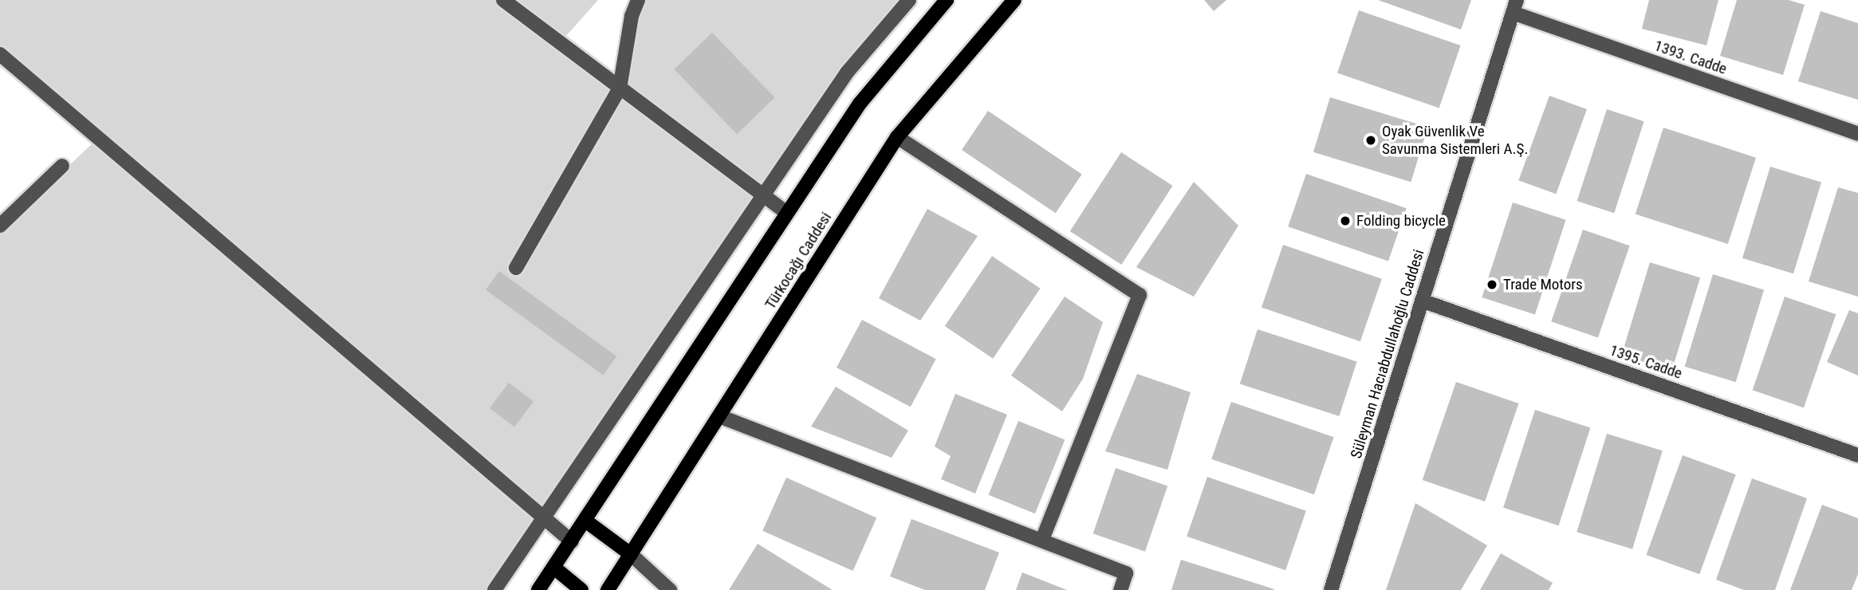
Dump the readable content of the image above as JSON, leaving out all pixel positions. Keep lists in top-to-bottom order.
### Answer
{
  "streets": {
    "main road": ["Türkocağı Caddesi"],
    "street": ["1393. Cadde", "Süleyman Hacıabdullahoğlu Caddesi", "1395. Cadde"]
  },
  "crossings": [
    ["1393. Cadde", "Süleyman Hacıabdullahoğlu Caddesi"],
    ["Süleyman Hacıabdullahoğlu Caddesi", "1395. Cadde"]
  ],
  "places": ["Oyak Güvenlik Ve Savunma Sistemleri A.Ş.", "Folding bicycle", "Trade Motors"]
}
